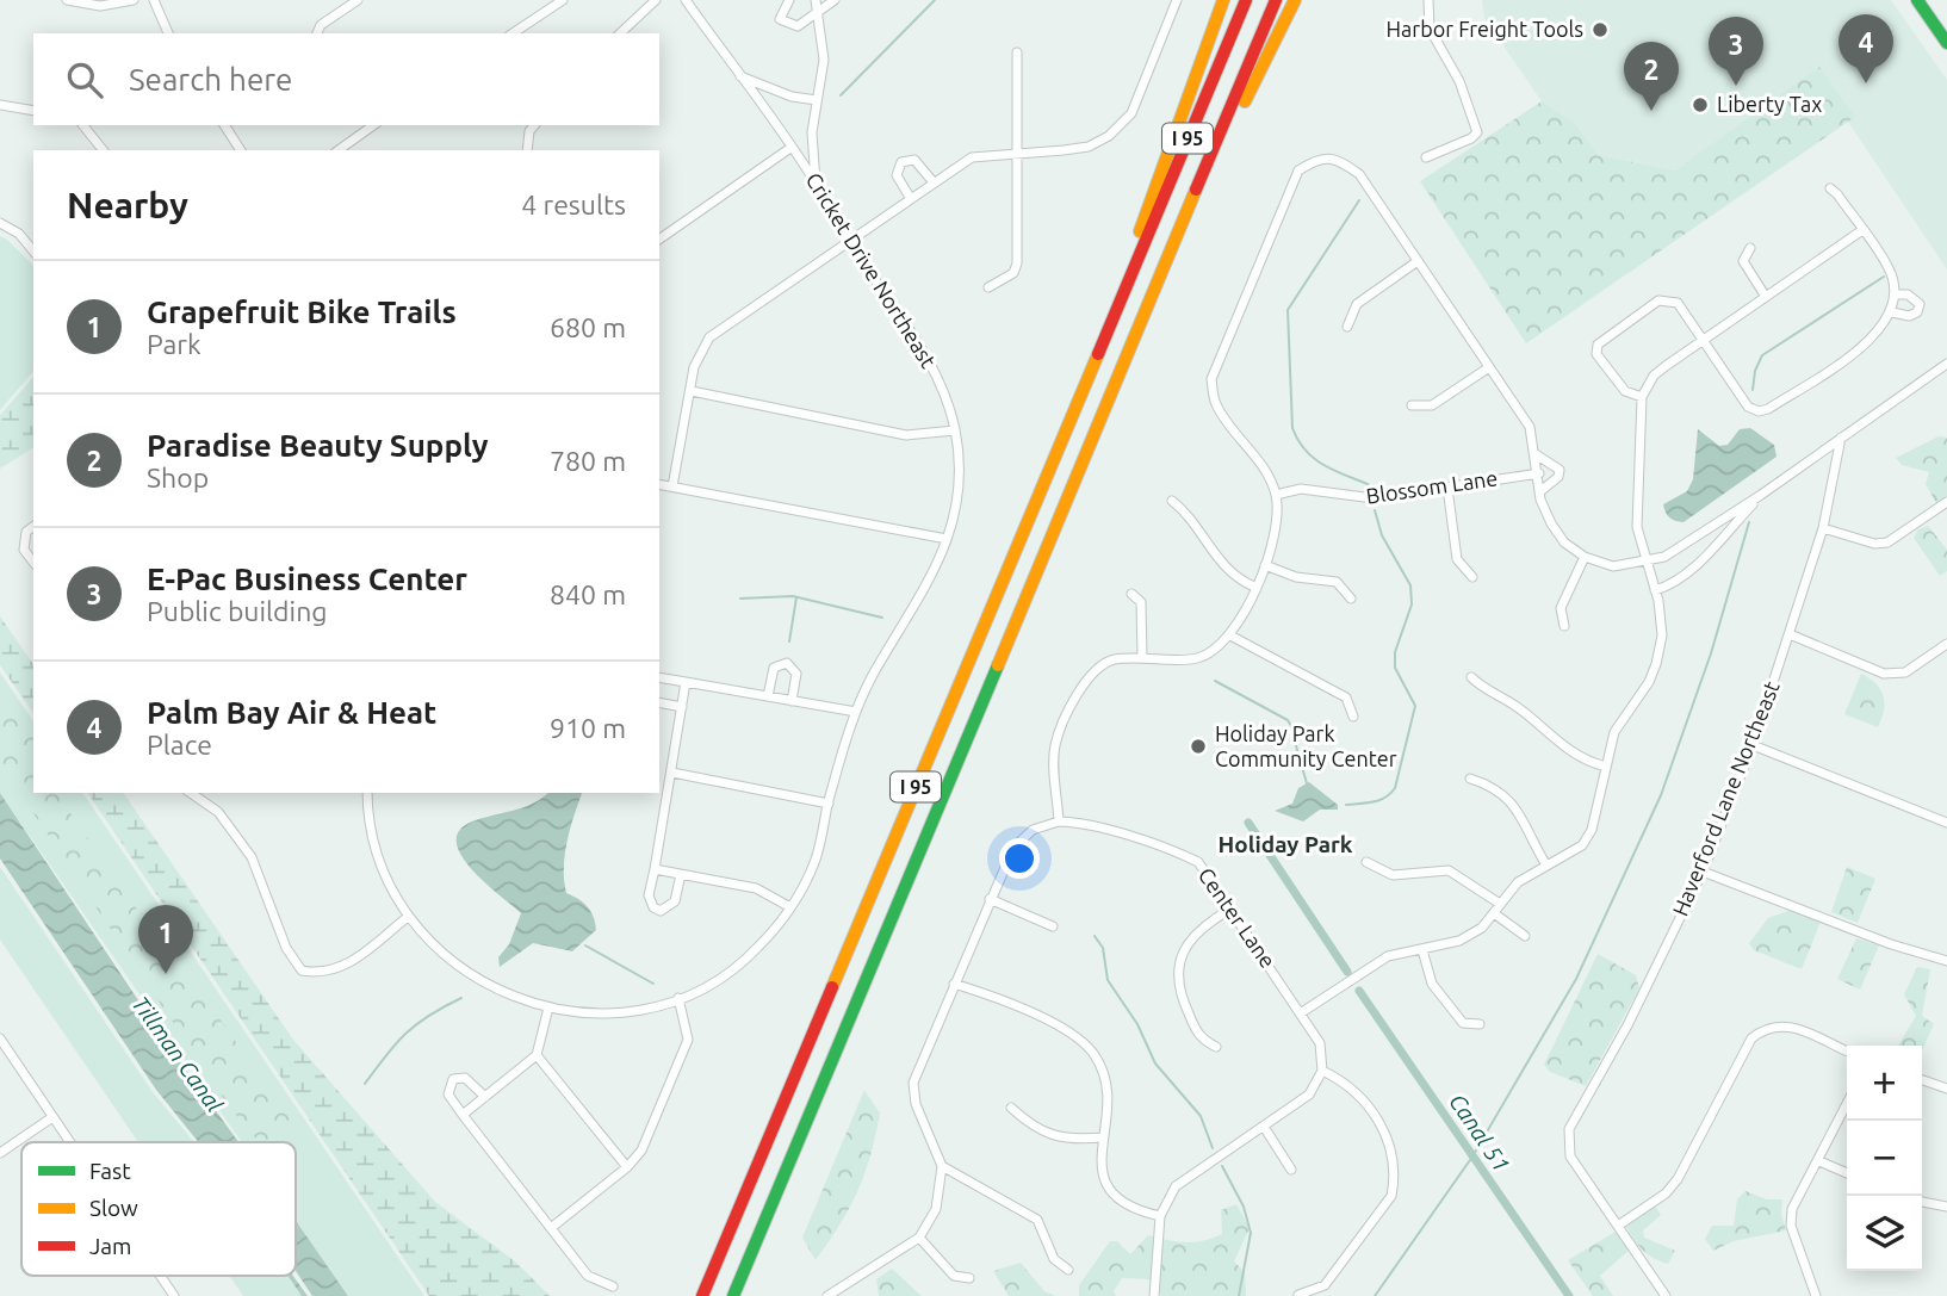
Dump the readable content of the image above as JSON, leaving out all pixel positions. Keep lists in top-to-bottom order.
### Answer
{
  "streets": {
    "main road": ["I 95"],
    "street": [
      "Cricket Drive Northeast",
      "Blossom Lane",
      "Haverford Lane Northeast",
      "Center Lane"
    ]
  },
  "districts": ["Holiday Park"],
  "water": ["Tillman Canal", "Canal 51"],
  "places": ["Harbor Freight Tools", "Liberty Tax", "Holiday Park Community Center"],
  "legend": ["Fast", "Slow", "Jam"],
  "page": {
    "pins": [
      "4",
      "3",
      "2",
      "1"
    ],
    "search": "Search here",
    "heading": ["Nearby", "4 results"],
    "list": [
      {
        "mark": "1",
        "name": "Grapefruit Bike Trails",
        "note": "Park",
        "value": "680 m"
      },
      {
        "mark": "2",
        "name": "Paradise Beauty Supply",
        "note": "Shop",
        "value": "780 m"
      },
      {
        "mark": "3",
        "name": "E-Pac Business Center",
        "note": "Public building",
        "value": "840 m"
      },
      {
        "mark": "4",
        "name": "Palm Bay Air & Heat",
        "note": "Place",
        "value": "910 m"
      }
    ],
    "map_buttons": ["+", "−"]
  }
}
